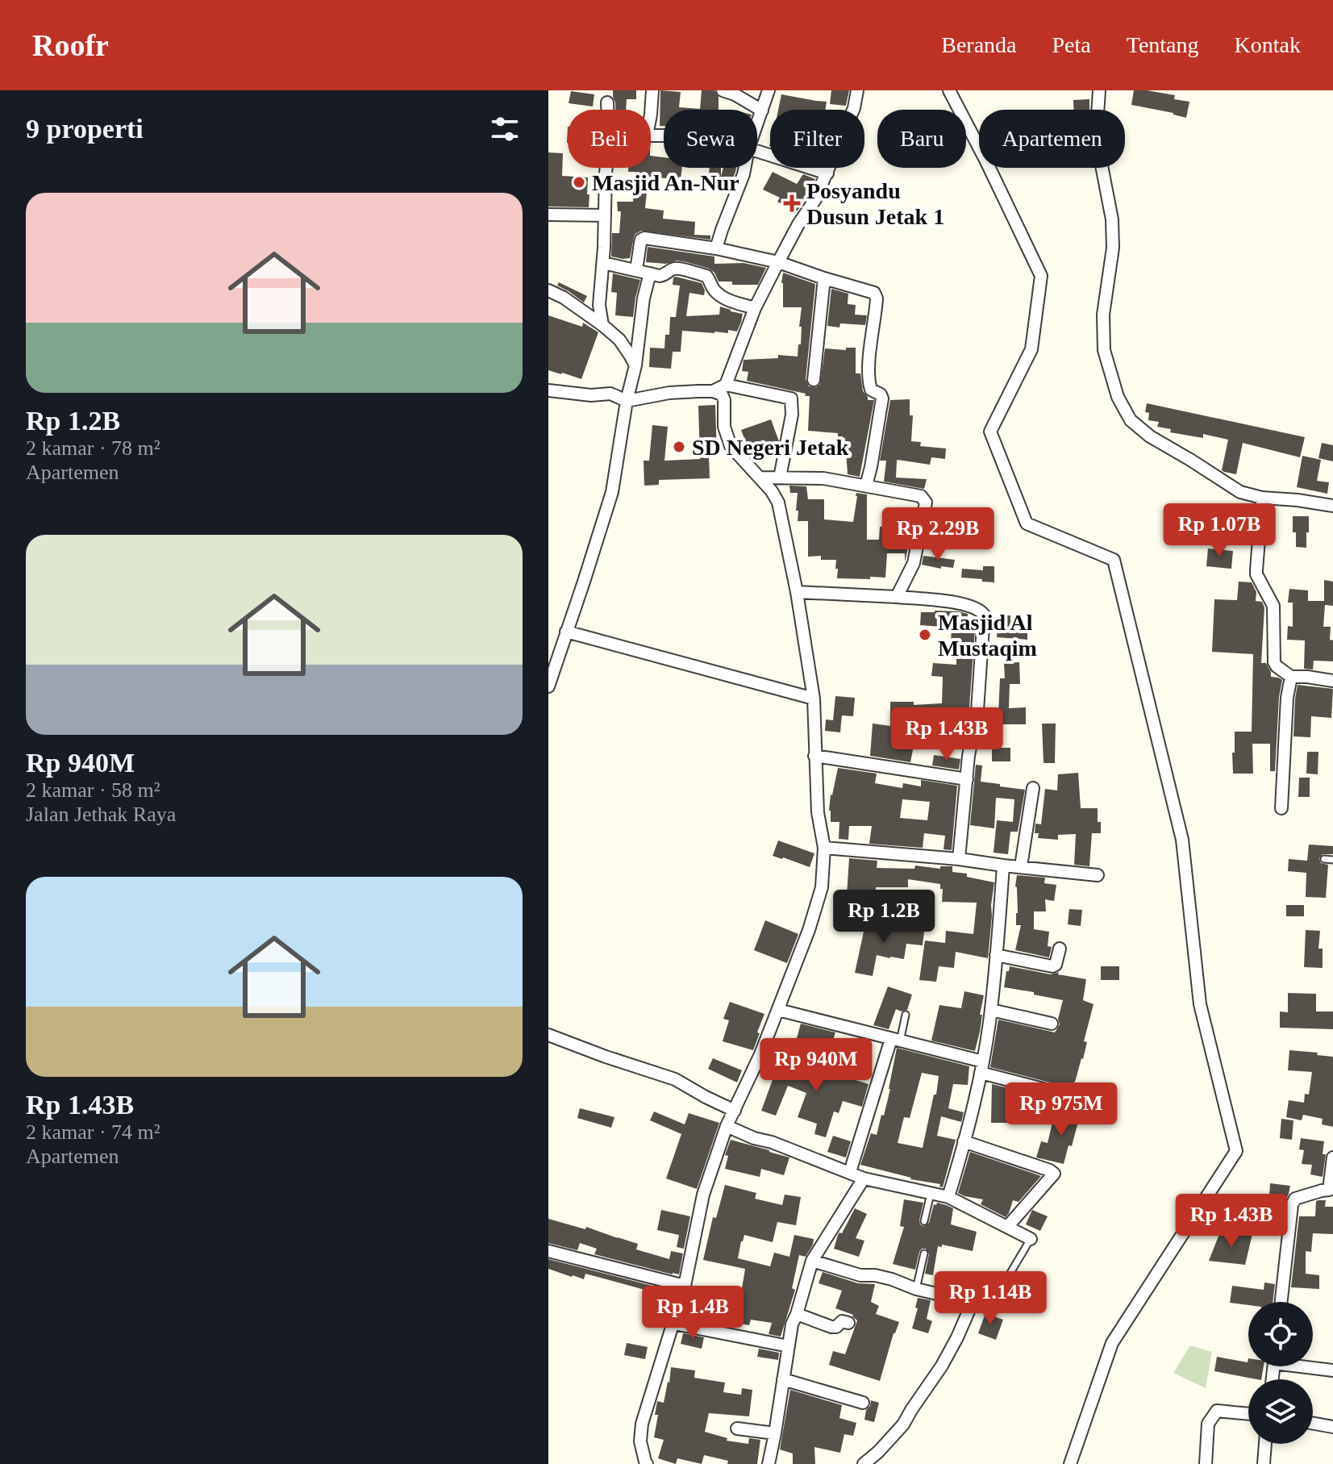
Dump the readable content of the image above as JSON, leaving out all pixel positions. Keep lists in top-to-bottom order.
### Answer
{
  "places": {
    "other": ["Masjid An-Nur", "SD Negeri Jetak", "Masjid Al Mustaqim"],
    "health": ["Posyandu Dusun Jetak 1"]
  },
  "page": {
    "header": "Roofr",
    "nav": [
      "Beranda",
      "Peta",
      "Tentang",
      "Kontak"
    ],
    "heading": "9 properti",
    "chip": [
      "Beli",
      "Sewa",
      "Filter",
      "Baru",
      "Apartemen"
    ],
    "list": [
      {
        "name": "Rp 1.2B",
        "note": "2 kamar · 78 m² · Apartemen"
      },
      {
        "name": "Rp 940M",
        "note": "2 kamar · 58 m² · Jalan Jethak Raya"
      },
      {
        "name": "Rp 1.43B",
        "note": "2 kamar · 74 m² · Apartemen"
      }
    ],
    "price": [
      "Rp 1.07B",
      "Rp 2.29B",
      "Rp 1.43B",
      "Rp 1.2B",
      "Rp 940M",
      "Rp 975M",
      "Rp 1.43B",
      "Rp 1.14B",
      "Rp 1.4B"
    ]
  }
}
